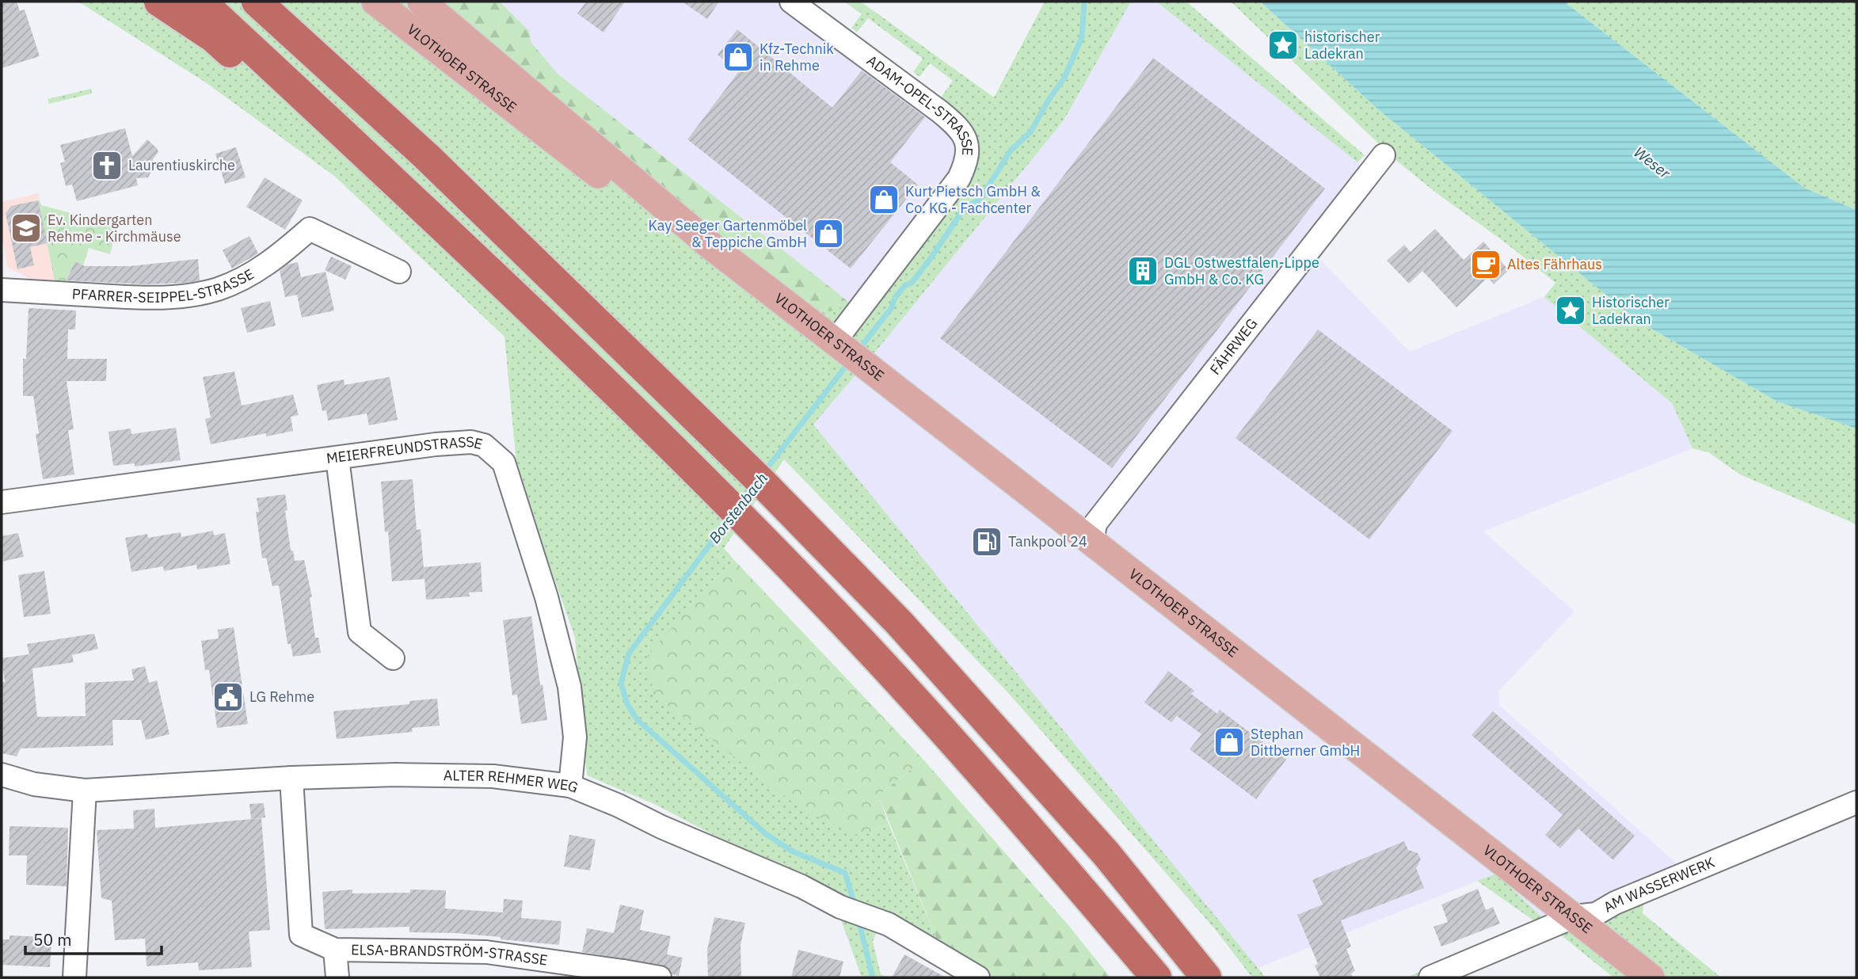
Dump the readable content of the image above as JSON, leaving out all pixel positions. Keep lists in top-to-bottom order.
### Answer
{
  "streets": {
    "main road": ["VLOTHOER STRASSE"],
    "street": [
      "ADAM-OPEL-STRASSE",
      "PFARRER-SEIPPEL-STRASSE",
      "FÄHRWEG",
      "MEIERFREUNDSTRASSE",
      "ALTER REHMER WEG",
      "AM WASSERWERK",
      "ELSA-BRANDSTRÖM-STRASSE"
    ]
  },
  "crossings": [
    ["VLOTHOER STRASSE", "ADAM-OPEL-STRASSE"],
    ["VLOTHOER STRASSE", "FÄHRWEG"],
    ["VLOTHOER STRASSE", "AM WASSERWERK"],
    ["MEIERFREUNDSTRASSE", "ALTER REHMER WEG"],
    ["ALTER REHMER WEG", "ELSA-BRANDSTRÖM-STRASSE"]
  ],
  "water": ["Weser", "Borstenbach"],
  "places": {
    "place": ["historischer Ladekran", "Historischer Ladekran"],
    "shop": [
      "Kfz-Technik in Rehme",
      "Kurt Pietsch GmbH & Co. KG - Fachcenter",
      "Kay Seeger Gartenmöbel & Teppiche GmbH",
      "Stephan Dittberner GmbH"
    ],
    "church": ["Laurentiuskirche"],
    "school or university": ["Ev. Kindergarten Rehme - Kirchmäuse"],
    "cafe": ["Altes Fährhaus"],
    "building": ["DGL Ostwestfalen-Lippe GmbH & Co. KG"],
    "fuel station": ["Tankpool 24"],
    "public building": ["LG Rehme"]
  },
  "scale_bar": "50 m"
}
